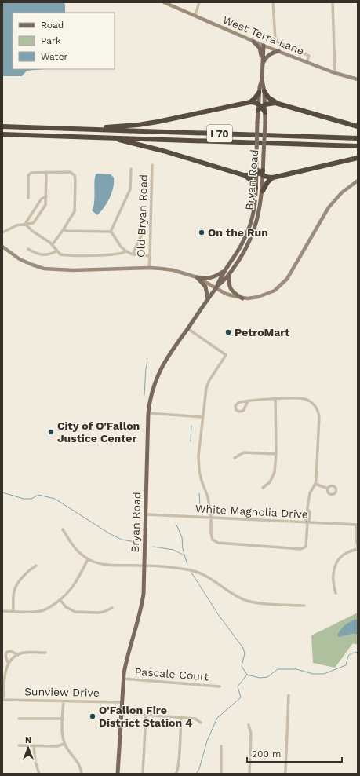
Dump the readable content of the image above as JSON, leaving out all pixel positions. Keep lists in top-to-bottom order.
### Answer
{
  "streets": {
    "highway": ["I 70"],
    "main road": ["Bryan Road"],
    "street": [
      "West Terra Lane",
      "Old Bryan Road",
      "White Magnolia Drive",
      "Pascale Court",
      "Sunview Drive"
    ]
  },
  "crossings": [
    ["West Terra Lane", "Bryan Road"],
    ["Bryan Road", "White Magnolia Drive"],
    ["Bryan Road", "Pascale Court"],
    ["Bryan Road", "Sunview Drive"]
  ],
  "places": [
    "On the Run",
    "PetroMart",
    "City of O'Fallon Justice Center",
    "O'Fallon Fire District Station 4"
  ],
  "legend": ["Road", "Park", "Water"],
  "scale_bar": "200 m",
  "north": "top"
}
